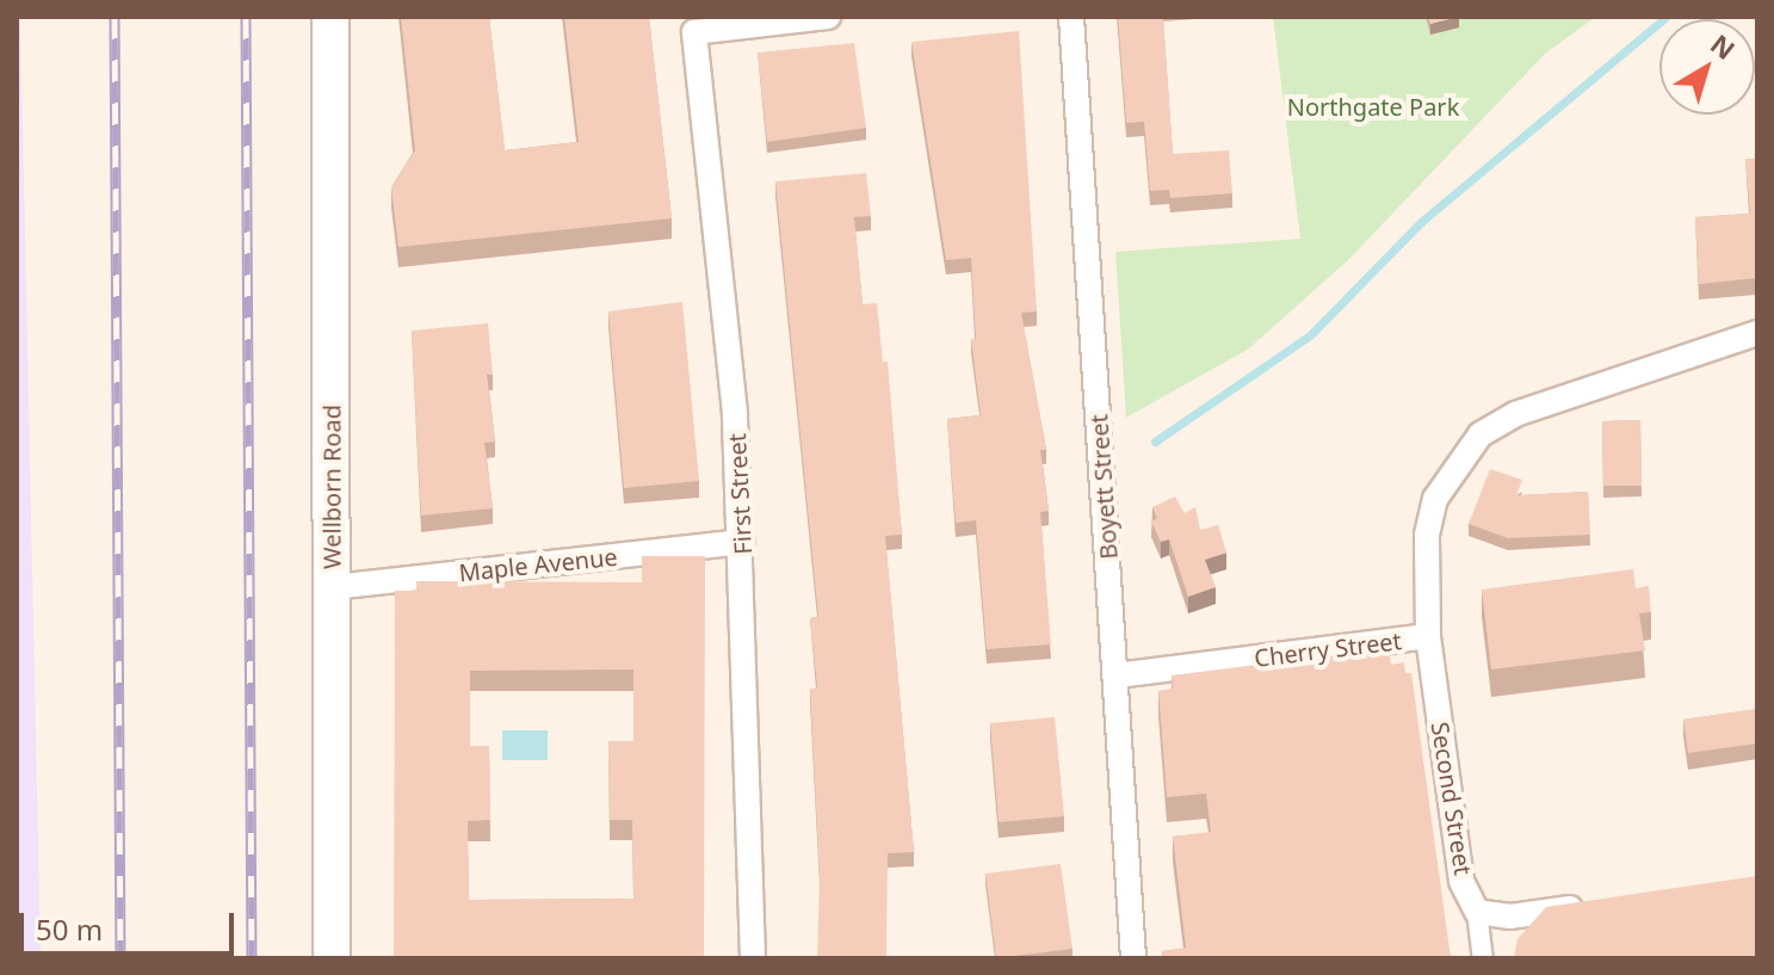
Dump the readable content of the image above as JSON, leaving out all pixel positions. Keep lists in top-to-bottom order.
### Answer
{
  "streets": {
    "main road": ["Wellborn Road"],
    "street": [
      "Boyett Street",
      "First Street",
      "Maple Avenue",
      "Cherry Street",
      "Second Street"
    ]
  },
  "crossings": [
    ["Wellborn Road", "Maple Avenue"],
    ["Boyett Street", "Cherry Street"],
    ["First Street", "Maple Avenue"],
    ["Cherry Street", "Second Street"]
  ],
  "parks": ["Northgate Park"],
  "scale_bar": "50 m",
  "north": "top right"
}
